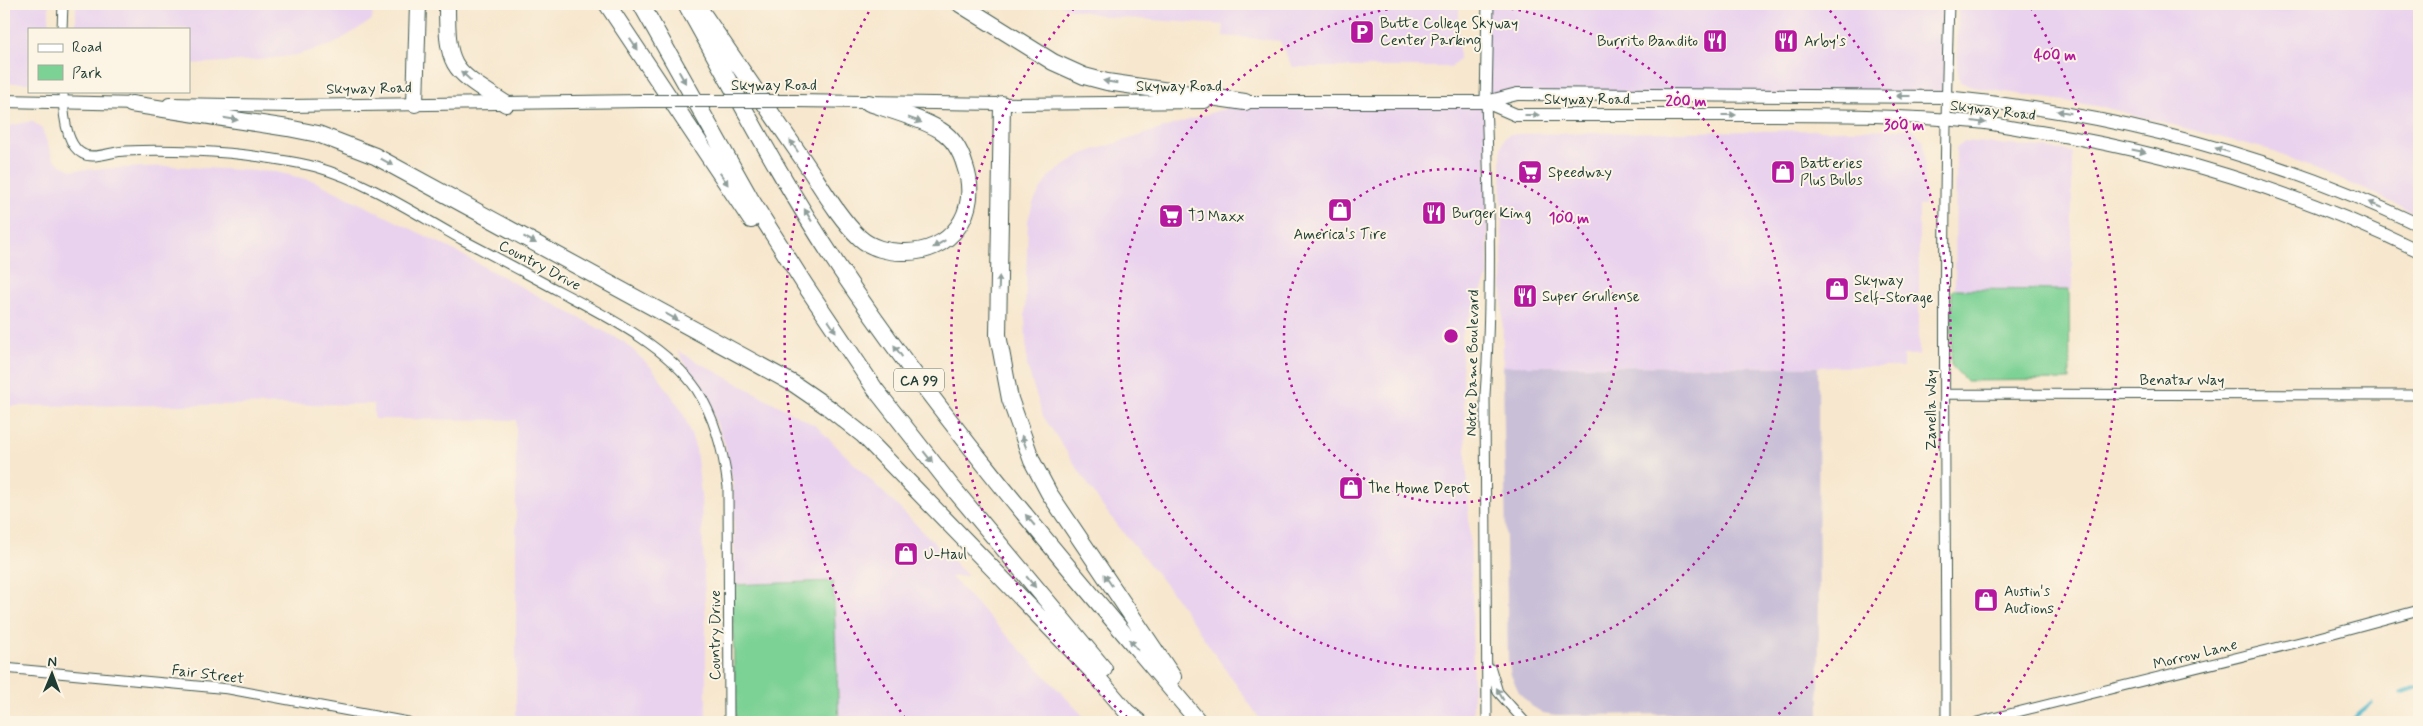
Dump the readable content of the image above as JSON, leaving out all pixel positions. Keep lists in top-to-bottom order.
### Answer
{
  "streets": {
    "highway": ["CA 99"],
    "main road": ["Skyway Road"],
    "street": [
      "Country Drive",
      "Notre Dame Boulevard",
      "Benatar Way",
      "Zanella Way",
      "Morrow Lane",
      "Fair Street"
    ]
  },
  "crossings": [
    ["Skyway Road", "Country Drive"],
    ["Skyway Road", "Notre Dame Boulevard"],
    ["Skyway Road", "Zanella Way"],
    ["Benatar Way", "Zanella Way"]
  ],
  "places": {
    "parking": ["Butte College Skyway Center Parking"],
    "restaurant": [
      "Burrito Bandito",
      "Arby's",
      "Burger King",
      "Super Grullense"
    ],
    "supermarket": ["Speedway", "TJ Maxx"],
    "shop": [
      "Batteries Plus Bulbs",
      "America's Tire",
      "Skyway Self-Storage",
      "The Home Depot",
      "U-Haul",
      "Austin's Auctions"
    ]
  },
  "legend": ["Road", "Park"],
  "north": "top",
  "rings": [
    "400 m",
    "200 m",
    "300 m",
    "100 m"
  ]
}
